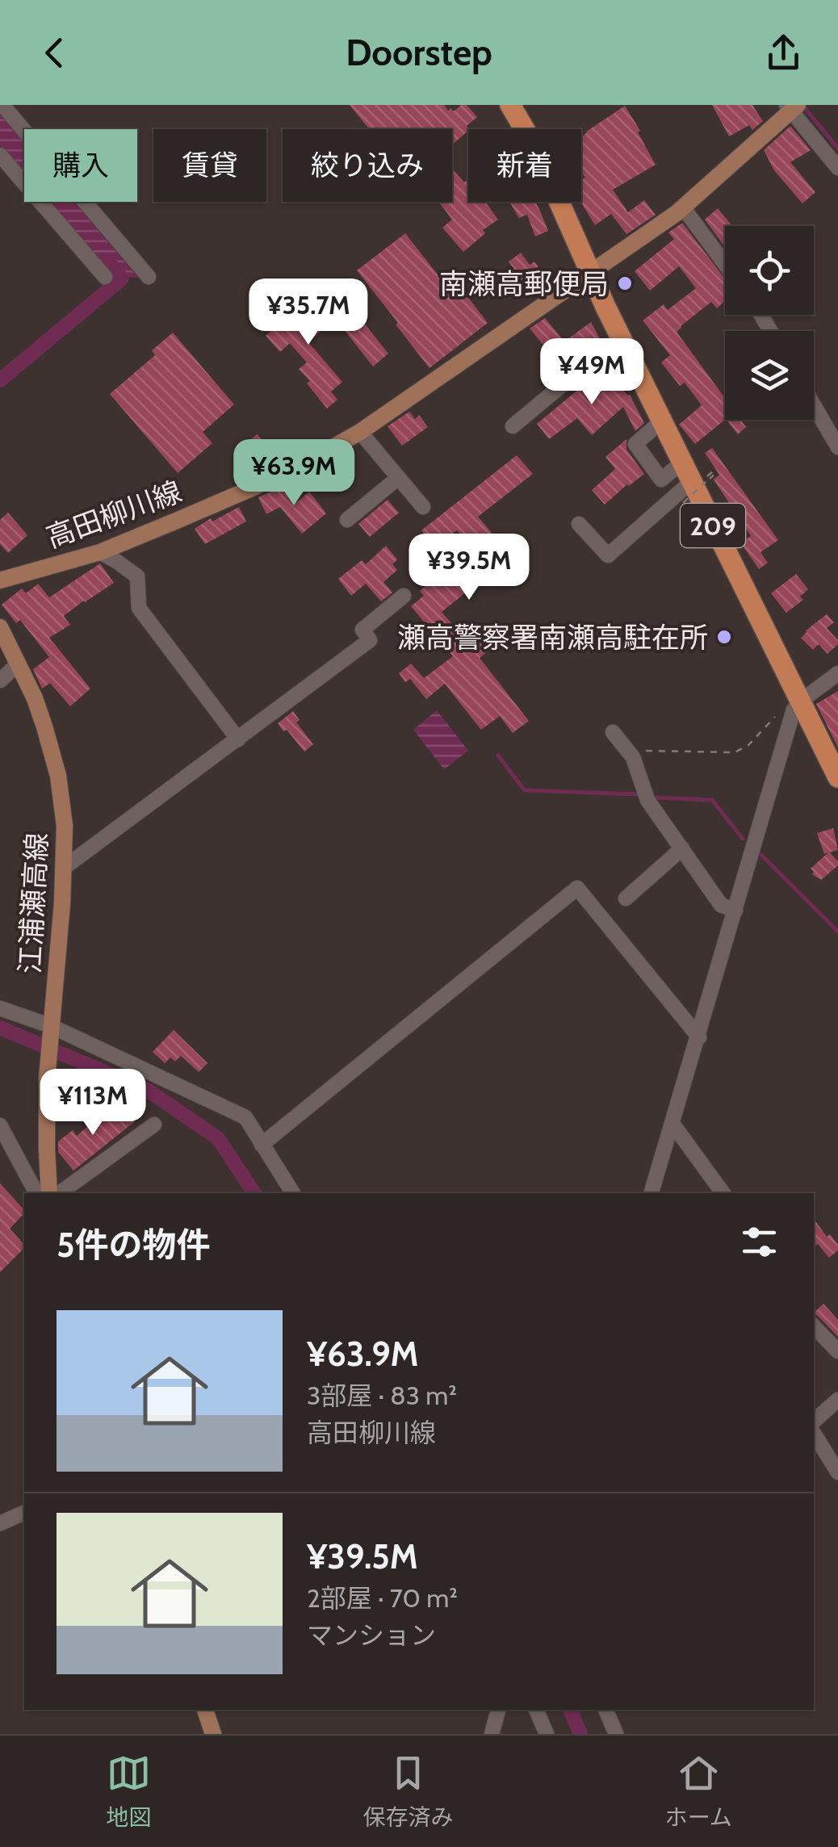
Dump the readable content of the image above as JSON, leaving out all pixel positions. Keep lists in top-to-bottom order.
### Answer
{
  "streets": {
    "highway": ["209"],
    "main road": ["高田柳川線", "江浦瀬高線"]
  },
  "crossings": [
    ["高田柳川線", "209"]
  ],
  "places": ["南瀬高郵便局", "瀬高警察署南瀬高駐在所"],
  "page": {
    "header": "Doorstep",
    "chip": [
      "購入",
      "賃貸",
      "絞り込み",
      "新着"
    ],
    "price": [
      "¥35.7M",
      "¥49M",
      "¥63.9M",
      "¥39.5M",
      "¥113M"
    ],
    "heading": "5件の物件",
    "list": [
      {
        "name": "¥63.9M",
        "note": "3部屋 · 83 m² · 高田柳川線"
      },
      {
        "name": "¥39.5M",
        "note": "2部屋 · 70 m² · マンション"
      }
    ],
    "tabs": ["地図", "保存済み", "ホーム"]
  }
}
